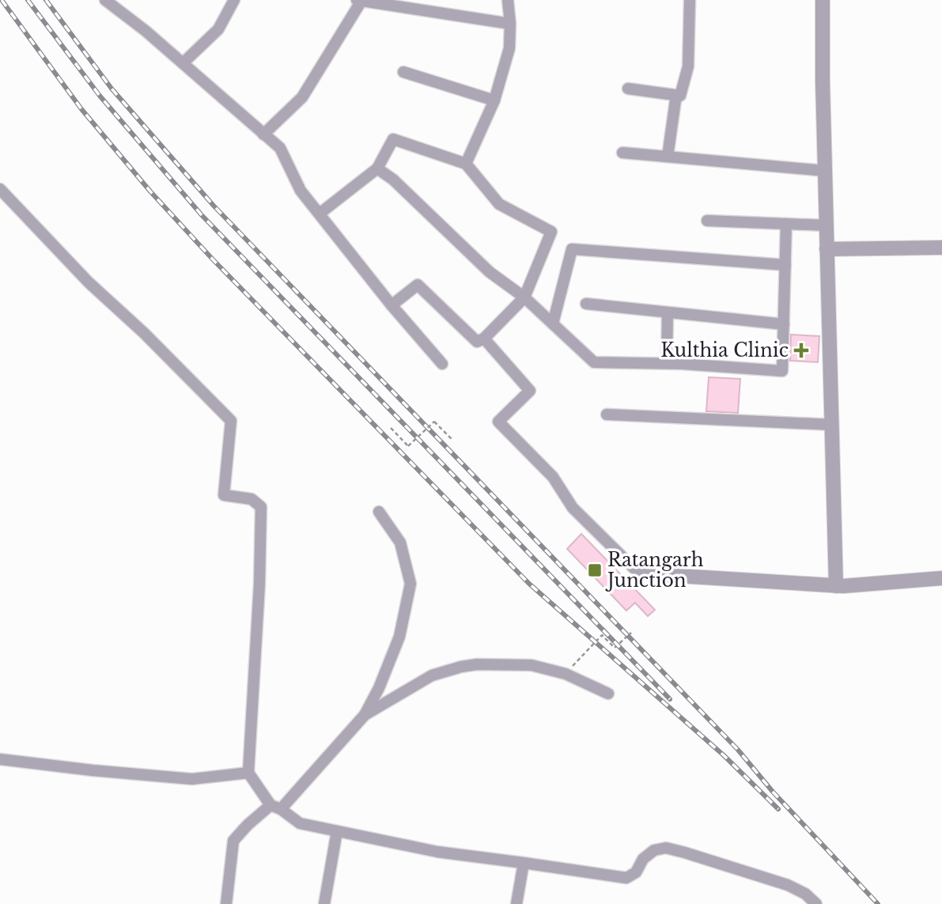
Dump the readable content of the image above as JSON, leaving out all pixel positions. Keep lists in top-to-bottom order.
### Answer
{
  "places": {
    "health": ["Kulthia Clinic"],
    "transit": ["Ratangarh Junction"]
  }
}
